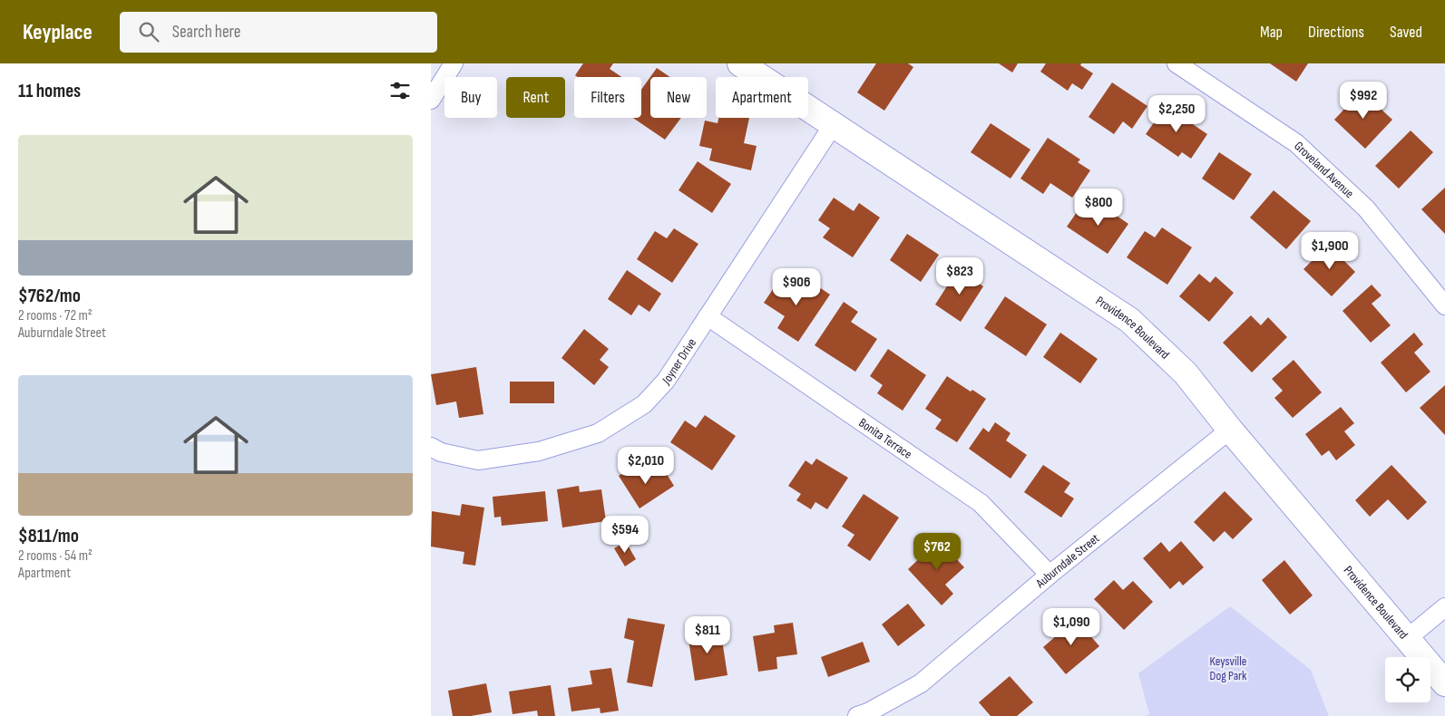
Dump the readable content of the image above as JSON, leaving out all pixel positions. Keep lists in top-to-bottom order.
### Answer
{
  "streets": {
    "main road": ["Providence Boulevard"],
    "street": [
      "Groveland Avenue",
      "Joyner Drive",
      "Bonita Terrace",
      "Auburndale Street"
    ]
  },
  "crossings": [
    ["Providence Boulevard", "Joyner Drive"],
    ["Providence Boulevard", "Auburndale Street"],
    ["Joyner Drive", "Bonita Terrace"],
    ["Bonita Terrace", "Auburndale Street"]
  ],
  "parks": ["Keysville Dog Park"],
  "page": {
    "header": "Keyplace",
    "search": "Search here",
    "nav": ["Map", "Directions", "Saved"],
    "heading": "11 homes",
    "chip": [
      "Buy",
      "Rent",
      "Filters",
      "New",
      "Apartment"
    ],
    "price": [
      "$992",
      "$2,250",
      "$800",
      "$1,900",
      "$823",
      "$906",
      "$2,010",
      "$594",
      "$762",
      "$1,090",
      "$811"
    ],
    "list": [
      {
        "name": "$762/mo",
        "note": "2 rooms · 72 m² · Auburndale Street"
      },
      {
        "name": "$811/mo",
        "note": "2 rooms · 54 m² · Apartment"
      }
    ]
  }
}
